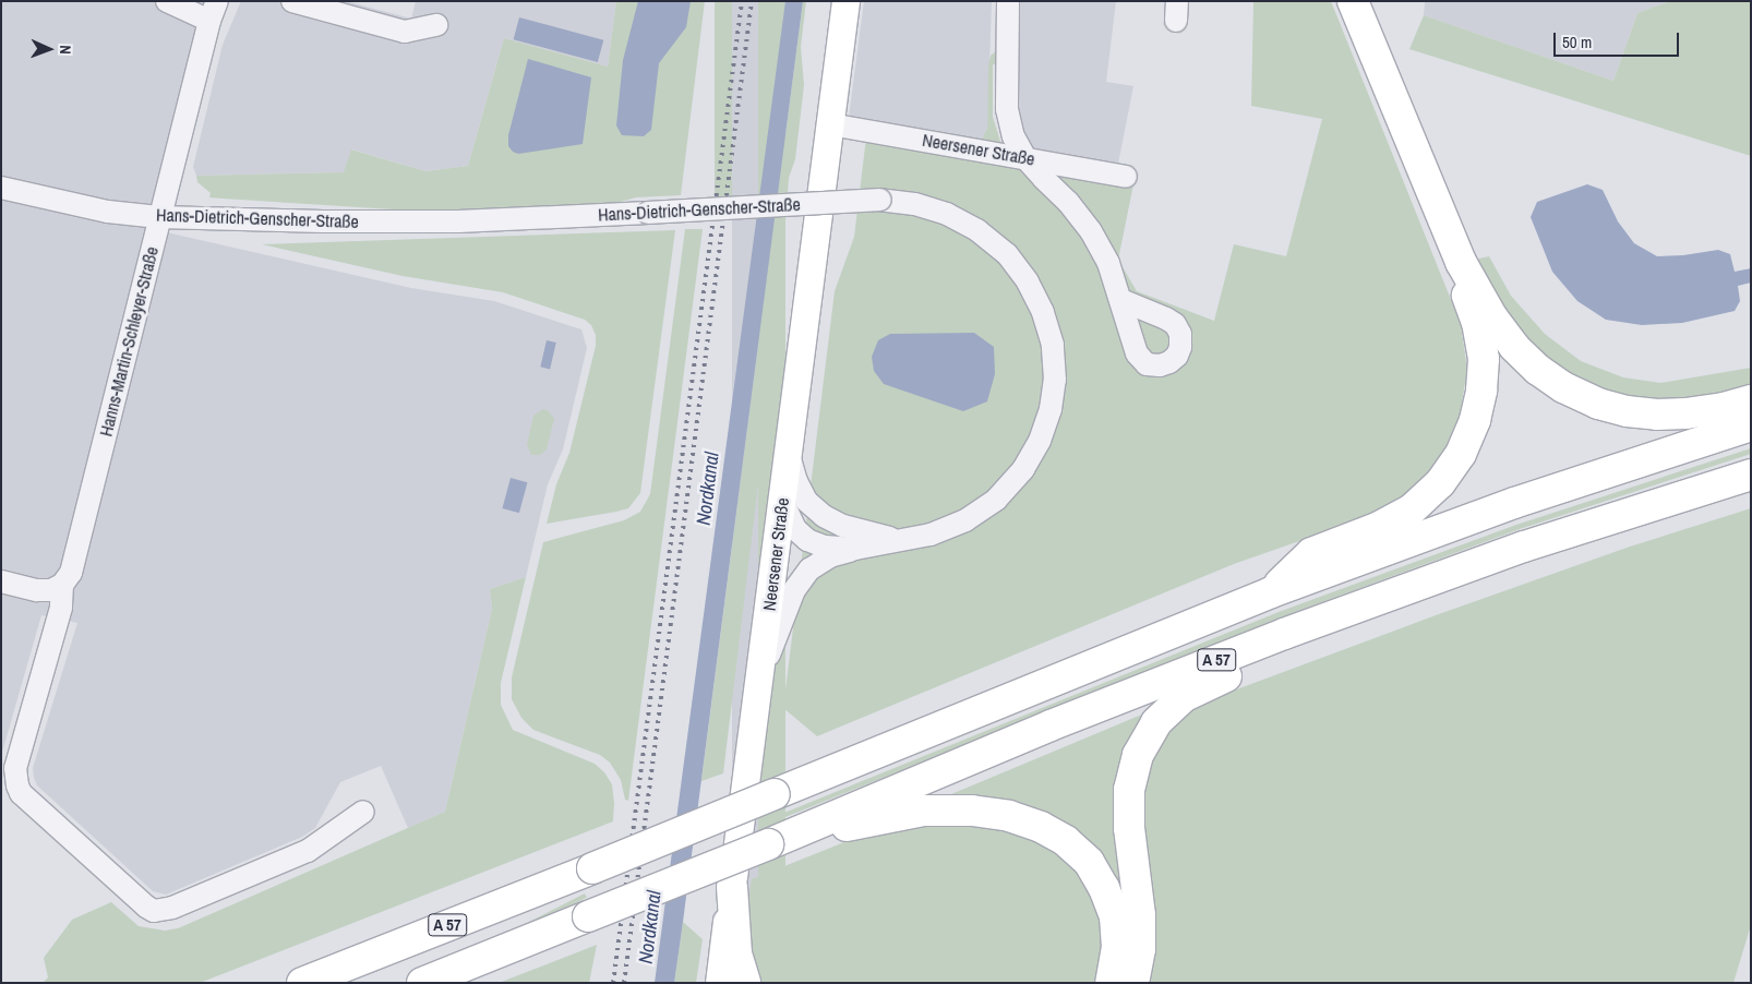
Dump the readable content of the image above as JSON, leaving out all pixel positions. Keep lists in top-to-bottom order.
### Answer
{
  "streets": {
    "highway": ["A 57"],
    "main road": ["Neersener Straße"],
    "street": ["Hans-Dietrich-Genscher-Straße", "Hanns-Martin-Schleyer-Straße"]
  },
  "crossings": [
    ["Neersener Straße", "Hans-Dietrich-Genscher-Straße"],
    ["Hans-Dietrich-Genscher-Straße", "Hanns-Martin-Schleyer-Straße"]
  ],
  "water": ["Nordkanal"],
  "scale_bar": "50 m",
  "north": "right"
}
